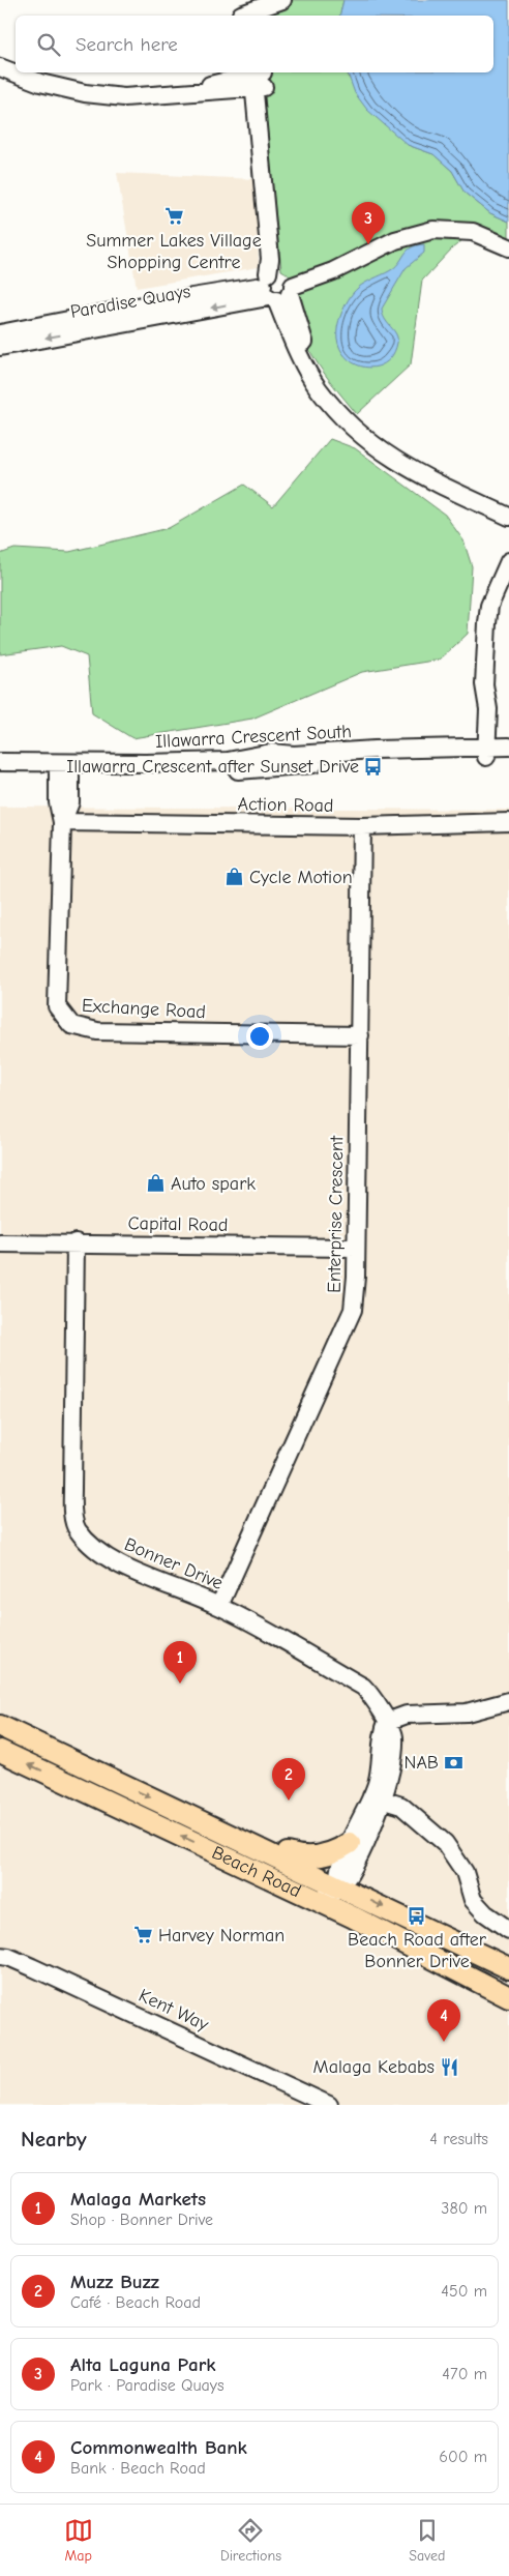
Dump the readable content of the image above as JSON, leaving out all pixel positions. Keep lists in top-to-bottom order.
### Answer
{
  "streets": {
    "main road": ["Beach Road"],
    "street": [
      "Paradise Quays",
      "Illawarra Crescent South",
      "Action Road",
      "Exchange Road",
      "Enterprise Crescent",
      "Capital Road",
      "Bonner Drive",
      "Kent Way"
    ]
  },
  "crossings": [
    ["Illawarra Crescent South", "Exchange Road"],
    ["Action Road", "Exchange Road"],
    ["Action Road", "Enterprise Crescent"],
    ["Exchange Road", "Enterprise Crescent"],
    ["Enterprise Crescent", "Capital Road"],
    ["Enterprise Crescent", "Bonner Drive"],
    ["Capital Road", "Bonner Drive"],
    ["Bonner Drive", "Beach Road"]
  ],
  "places": {
    "supermarket": ["Summer Lakes Village Shopping Centre", "Harvey Norman"],
    "bus stop": ["Illawarra Crescent after Sunset Drive", "Beach Road after Bonner Drive"],
    "shop": ["Cycle Motion", "Auto spark"],
    "bank": ["NAB"],
    "restaurant": ["Malaga Kebabs"]
  },
  "page": {
    "search": "Search here",
    "pins": [
      "3",
      "1",
      "2",
      "4"
    ],
    "heading": ["Nearby", "4 results"],
    "list": [
      {
        "mark": "1",
        "name": "Malaga Markets",
        "note": "Shop · Bonner Drive",
        "value": "380 m"
      },
      {
        "mark": "2",
        "name": "Muzz Buzz",
        "note": "Café · Beach Road",
        "value": "450 m"
      },
      {
        "mark": "3",
        "name": "Alta Laguna Park",
        "note": "Park · Paradise Quays",
        "value": "470 m"
      },
      {
        "mark": "4",
        "name": "Commonwealth Bank",
        "note": "Bank · Beach Road",
        "value": "600 m"
      }
    ],
    "nav": ["Map", "Directions", "Saved"]
  }
}
